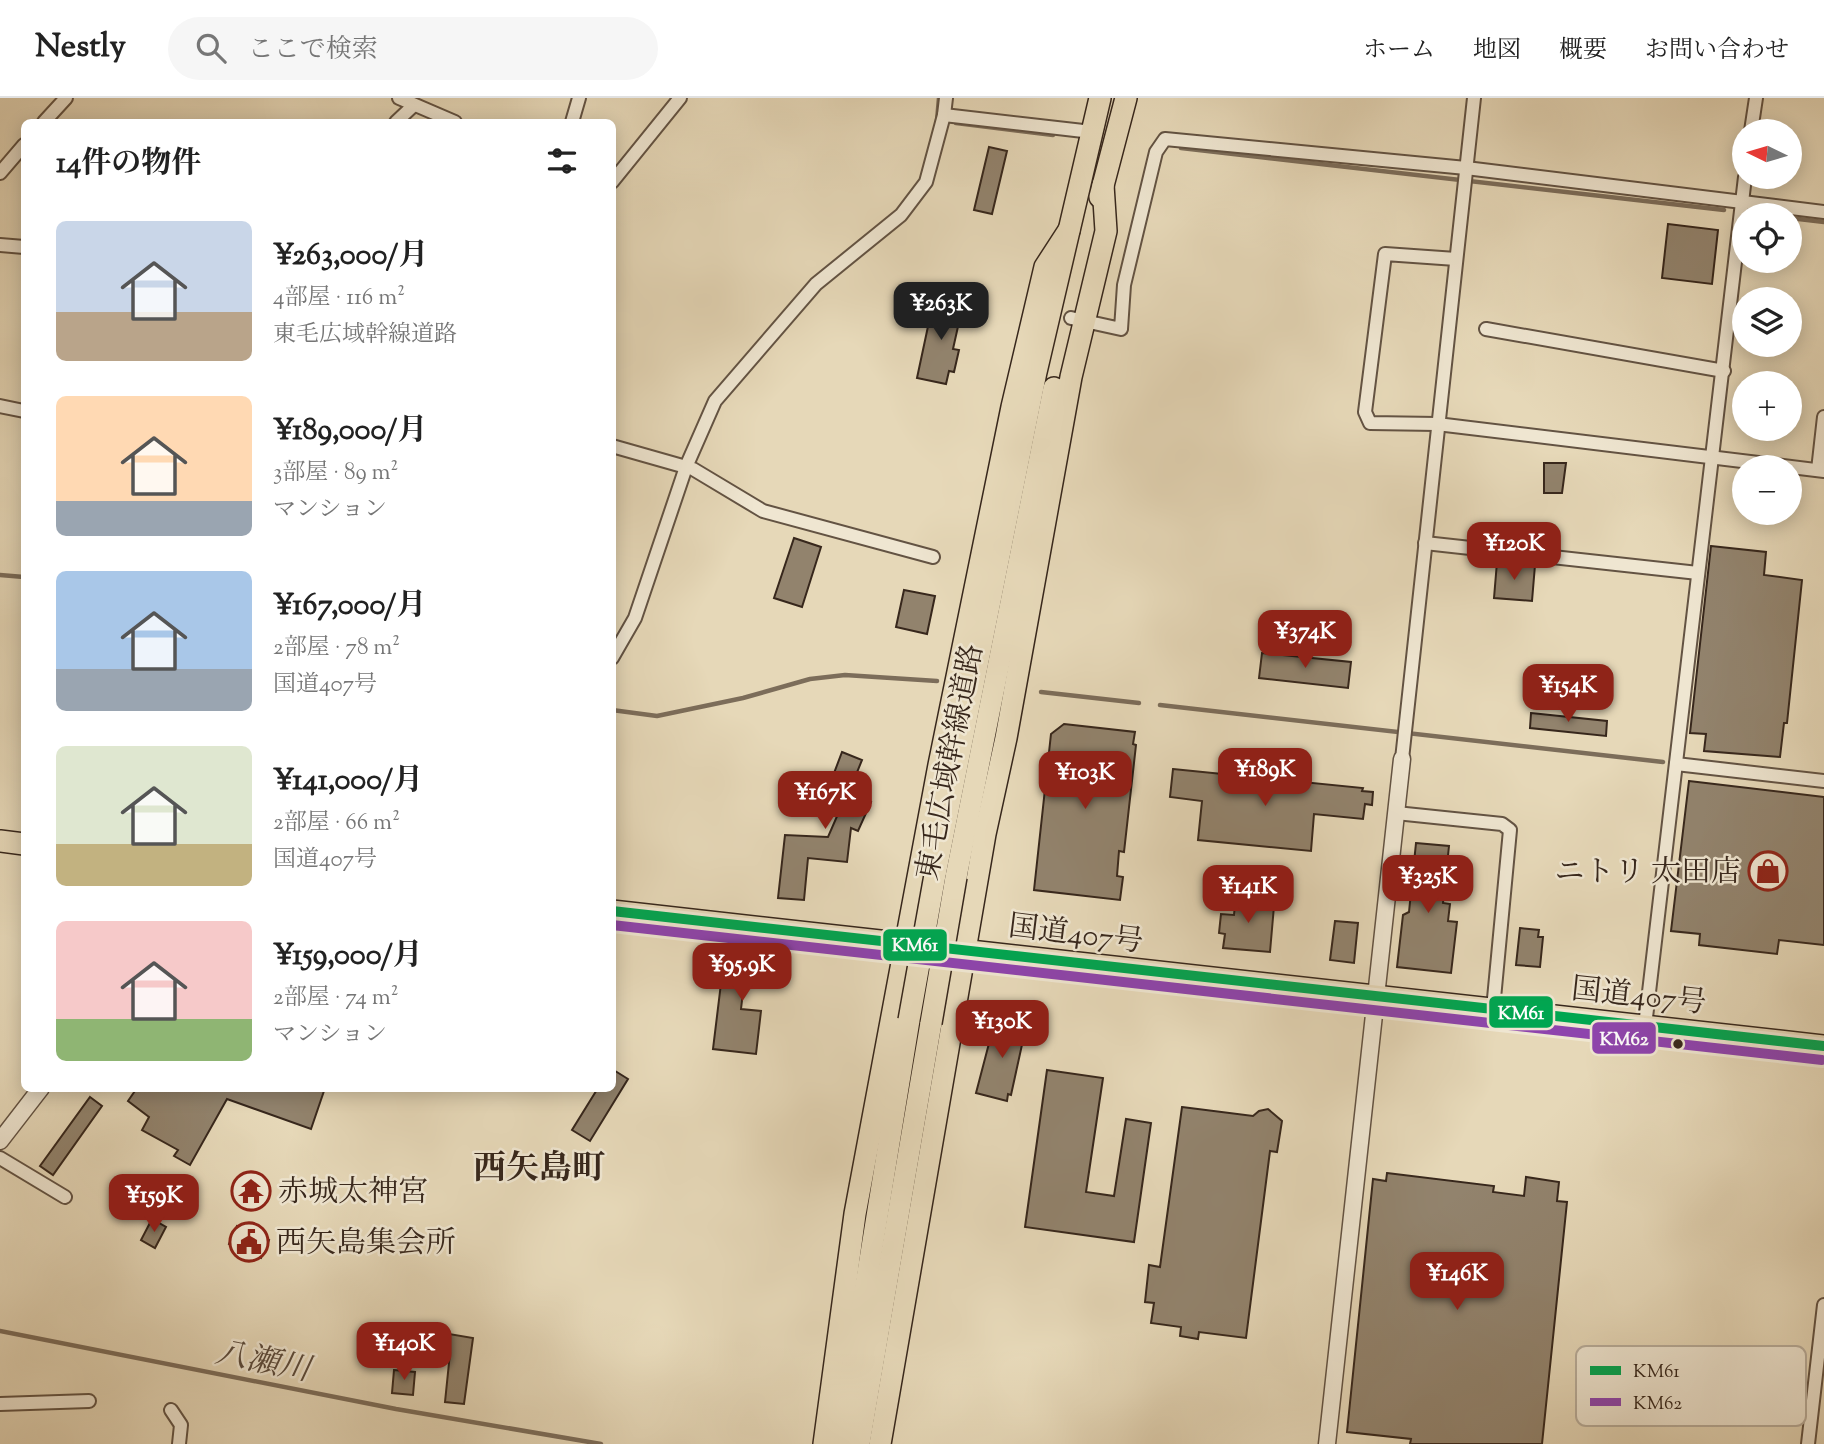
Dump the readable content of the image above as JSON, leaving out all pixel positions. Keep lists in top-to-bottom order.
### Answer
{
  "streets": {
    "highway": ["東毛広域幹線道路", "国道407号"]
  },
  "districts": ["西矢島町"],
  "water": ["八瀬川"],
  "places": {
    "shop": ["ニトリ 太田店"],
    "temple": ["赤城太神宮"],
    "public building": ["西矢島集会所"]
  },
  "lines": ["transit line KM61", "transit line KM62"],
  "legend": ["KM61", "KM62"],
  "north": "left",
  "page": {
    "header": "Nestly",
    "search": "ここで検索",
    "nav": [
      "ホーム",
      "地図",
      "概要",
      "お問い合わせ"
    ],
    "map_buttons": ["+", "−"],
    "heading": "14件の物件",
    "list": [
      {
        "name": "¥263,000/月",
        "note": "4部屋 · 116 m² · 東毛広域幹線道路"
      },
      {
        "name": "¥189,000/月",
        "note": "3部屋 · 89 m² · マンション"
      },
      {
        "name": "¥167,000/月",
        "note": "2部屋 · 78 m² · 国道407号"
      },
      {
        "name": "¥141,000/月",
        "note": "2部屋 · 66 m² · 国道407号"
      },
      {
        "name": "¥159,000/月",
        "note": "2部屋 · 74 m² · マンション"
      }
    ],
    "price": [
      "¥263K",
      "¥120K",
      "¥374K",
      "¥154K",
      "¥189K",
      "¥103K",
      "¥167K",
      "¥325K",
      "¥141K",
      "¥95.9K",
      "¥130K",
      "¥159K",
      "¥146K",
      "¥140K"
    ]
  }
}
